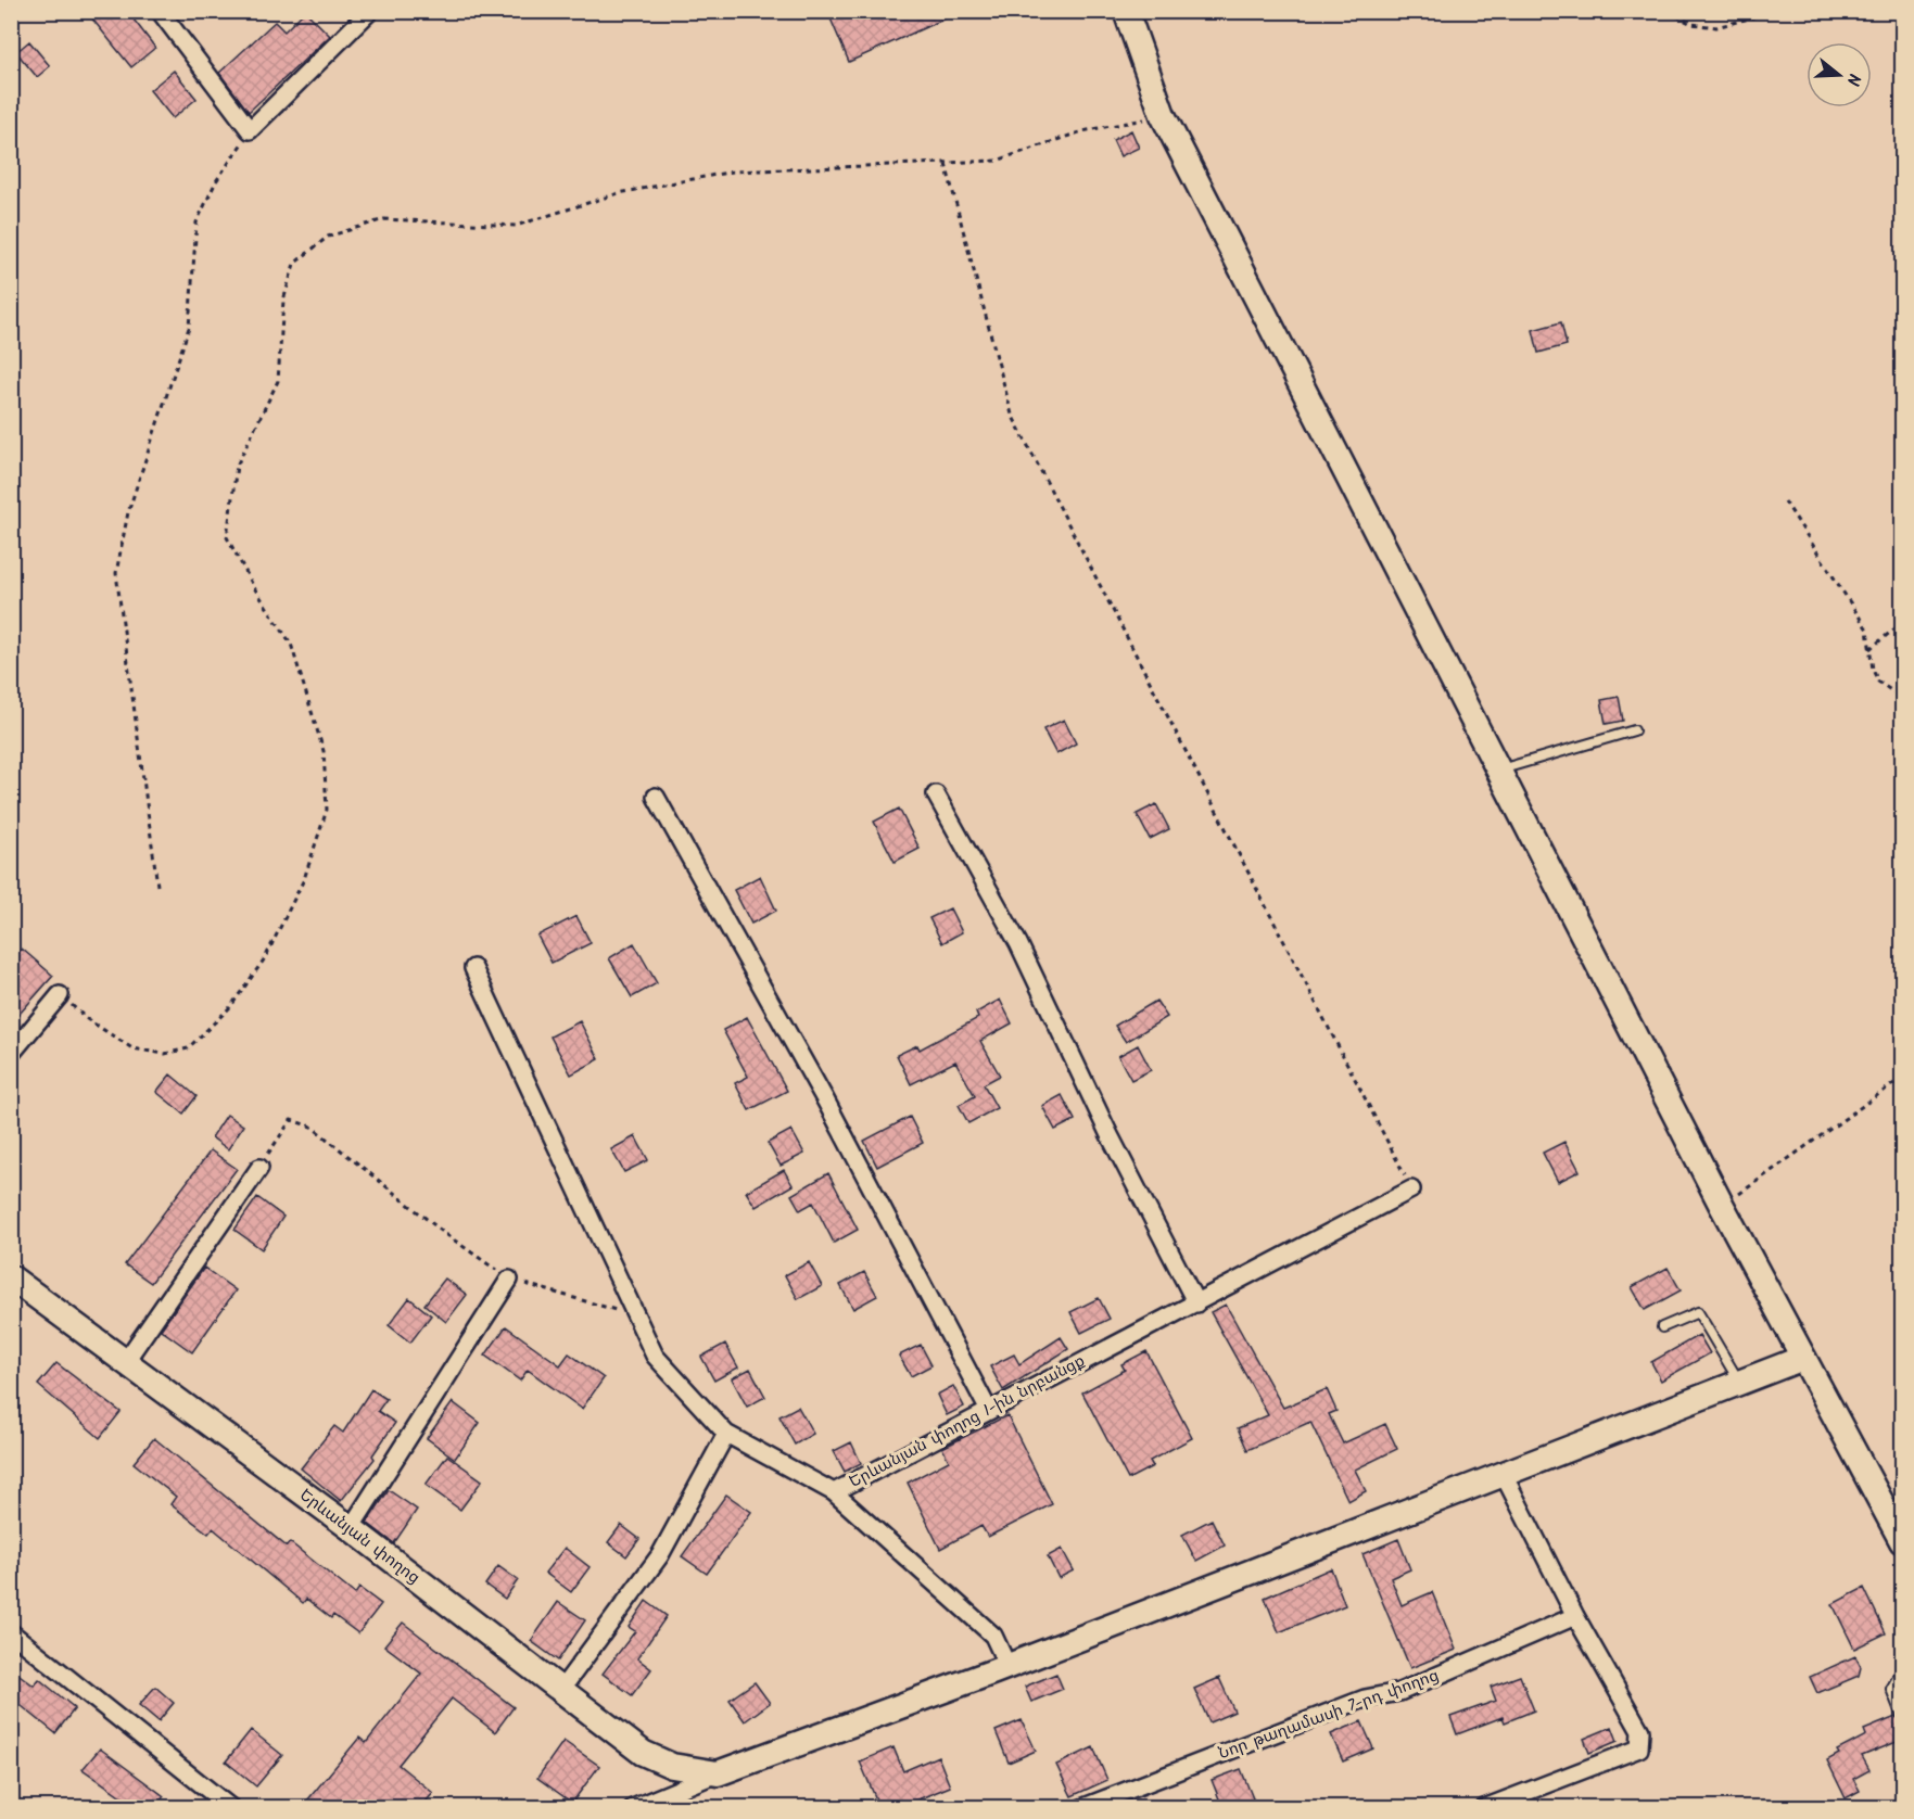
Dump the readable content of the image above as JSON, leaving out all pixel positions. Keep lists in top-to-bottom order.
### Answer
{
  "streets": {
    "main road": ["Երևանյան փողոց"],
    "street": ["Երևանյան փողոց 1-ին նրբանցք", "Նոր թաղամասի 7-րդ փողոց"]
  },
  "north": "right"
}
